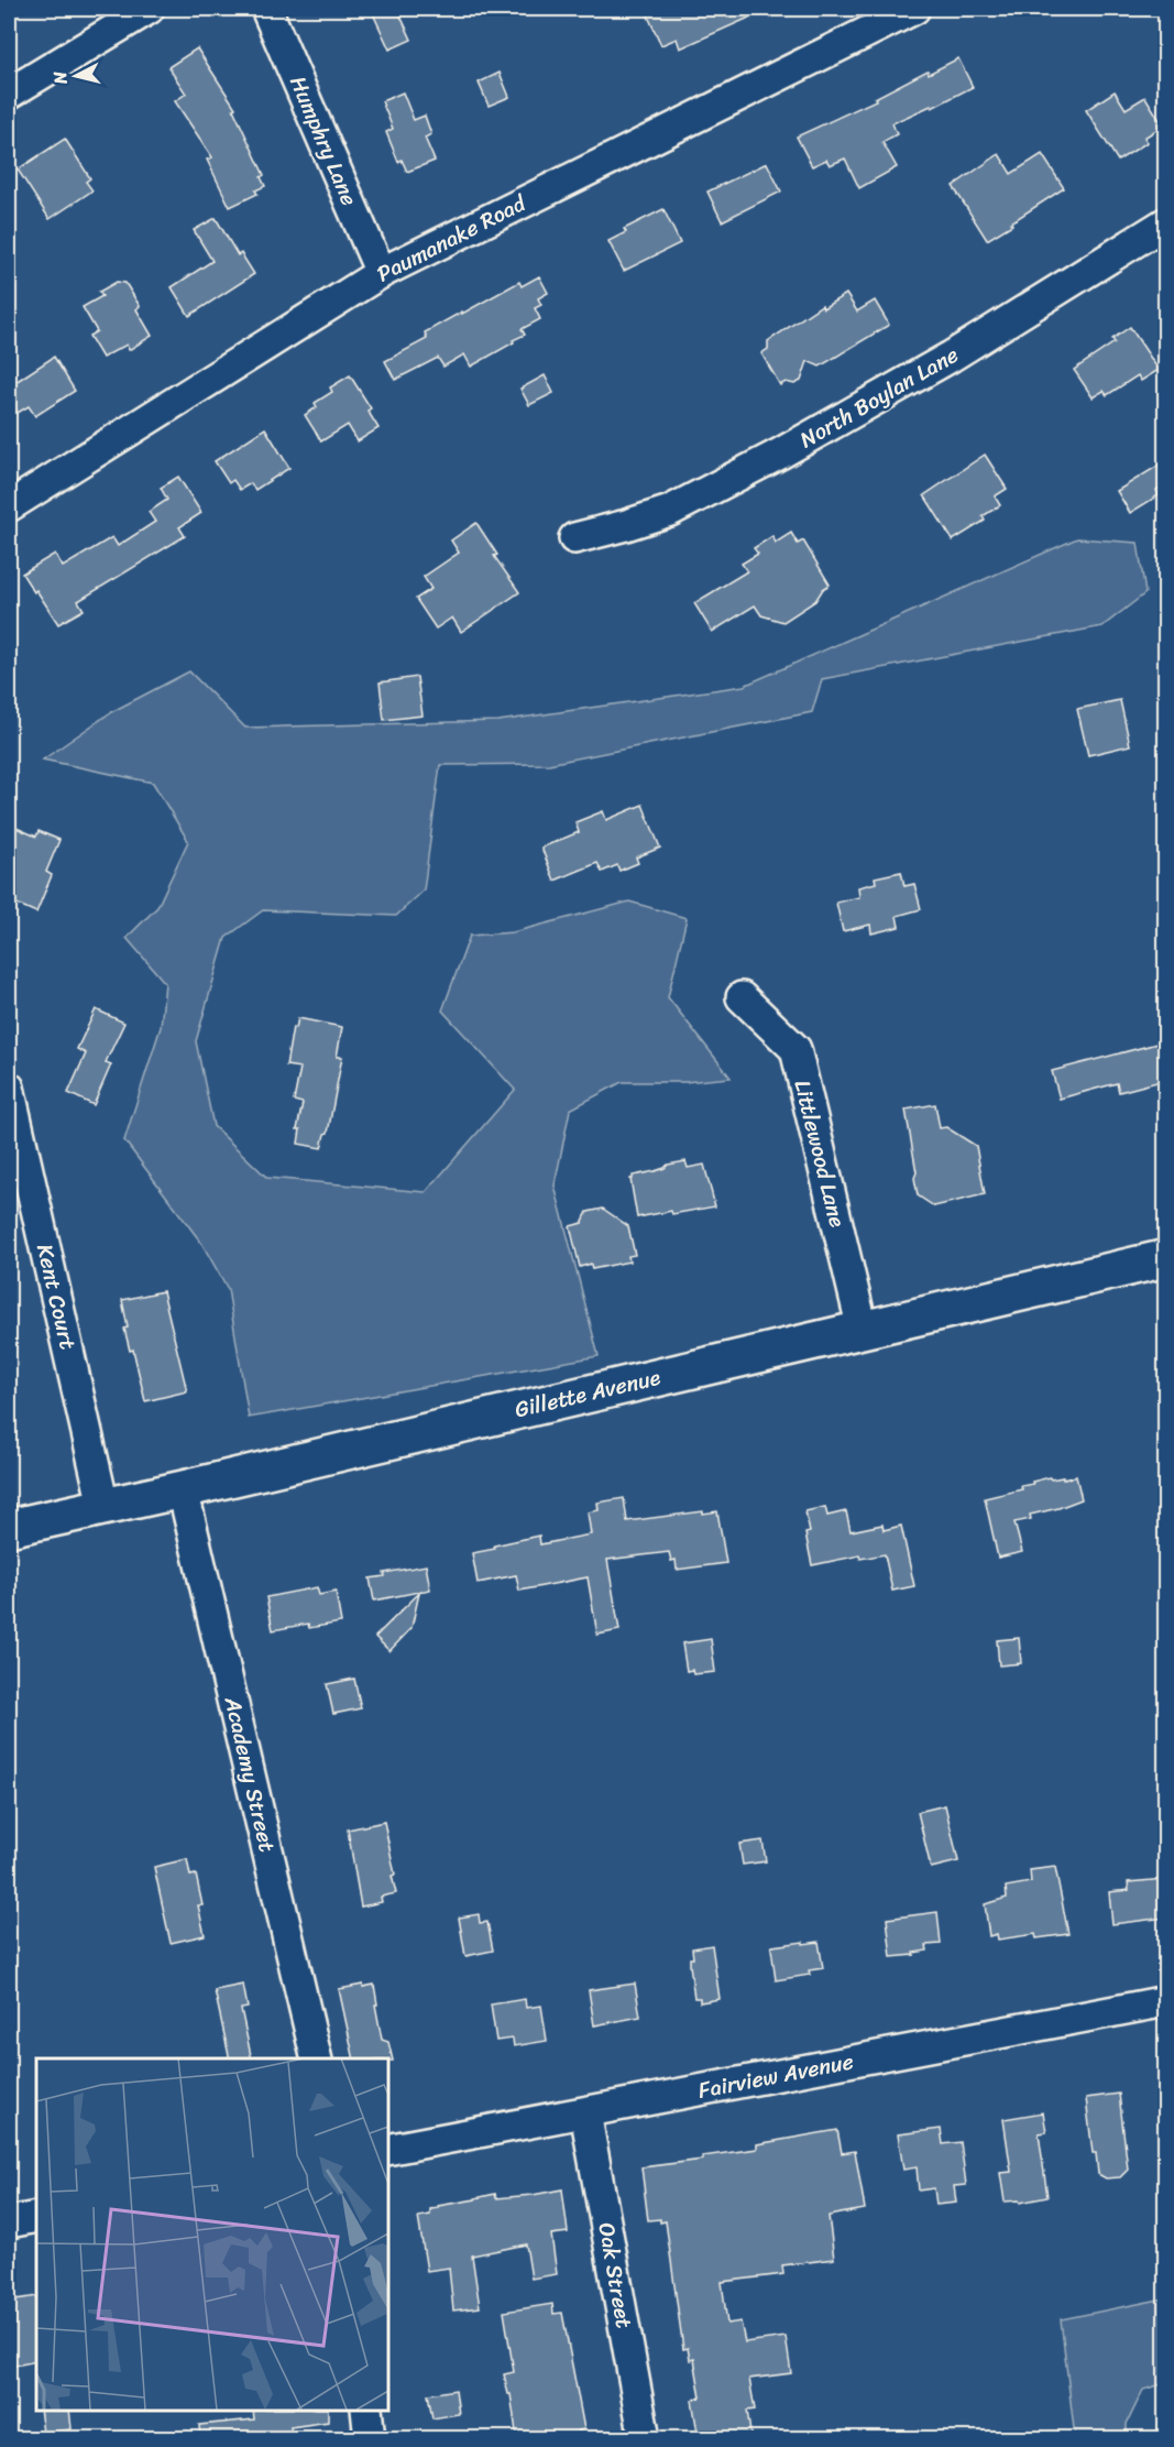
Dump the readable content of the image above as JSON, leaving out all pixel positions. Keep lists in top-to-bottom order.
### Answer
{
  "streets": {
    "street": [
      "Humphry Lane",
      "Paumanake Road",
      "North Boylan Lane",
      "Littlewood Lane",
      "Kent Court",
      "Gillette Avenue",
      "Academy Street",
      "Fairview Avenue",
      "Oak Street"
    ]
  },
  "crossings": [
    ["Humphry Lane", "Paumanake Road"],
    ["Littlewood Lane", "Gillette Avenue"],
    ["Kent Court", "Gillette Avenue"],
    ["Gillette Avenue", "Academy Street"],
    ["Fairview Avenue", "Oak Street"]
  ],
  "north": "left"
}
